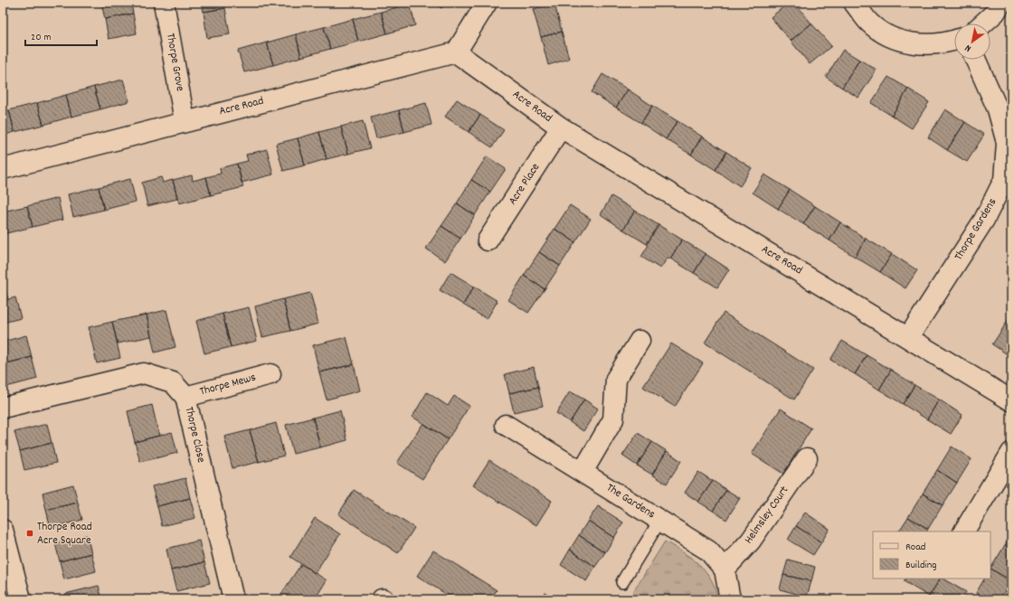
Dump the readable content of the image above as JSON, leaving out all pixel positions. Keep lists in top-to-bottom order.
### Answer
{
  "streets": {
    "street": [
      "Thorpe Grove",
      "Acre Road",
      "Acre Place",
      "Thorpe Gardens",
      "Thorpe Mews",
      "Thorpe Close",
      "The Gardens",
      "Helmsley Court"
    ]
  },
  "crossings": [
    ["Thorpe Grove", "Acre Road"],
    ["Acre Road", "Acre Place"],
    ["Acre Road", "Thorpe Gardens"],
    ["Thorpe Mews", "Thorpe Close"],
    ["The Gardens", "Helmsley Court"]
  ],
  "places": {
    "transit": ["Thorpe Road Acre Square"]
  },
  "legend": ["Road", "Building"],
  "scale_bar": "20 m",
  "north": "bottom left"
}
